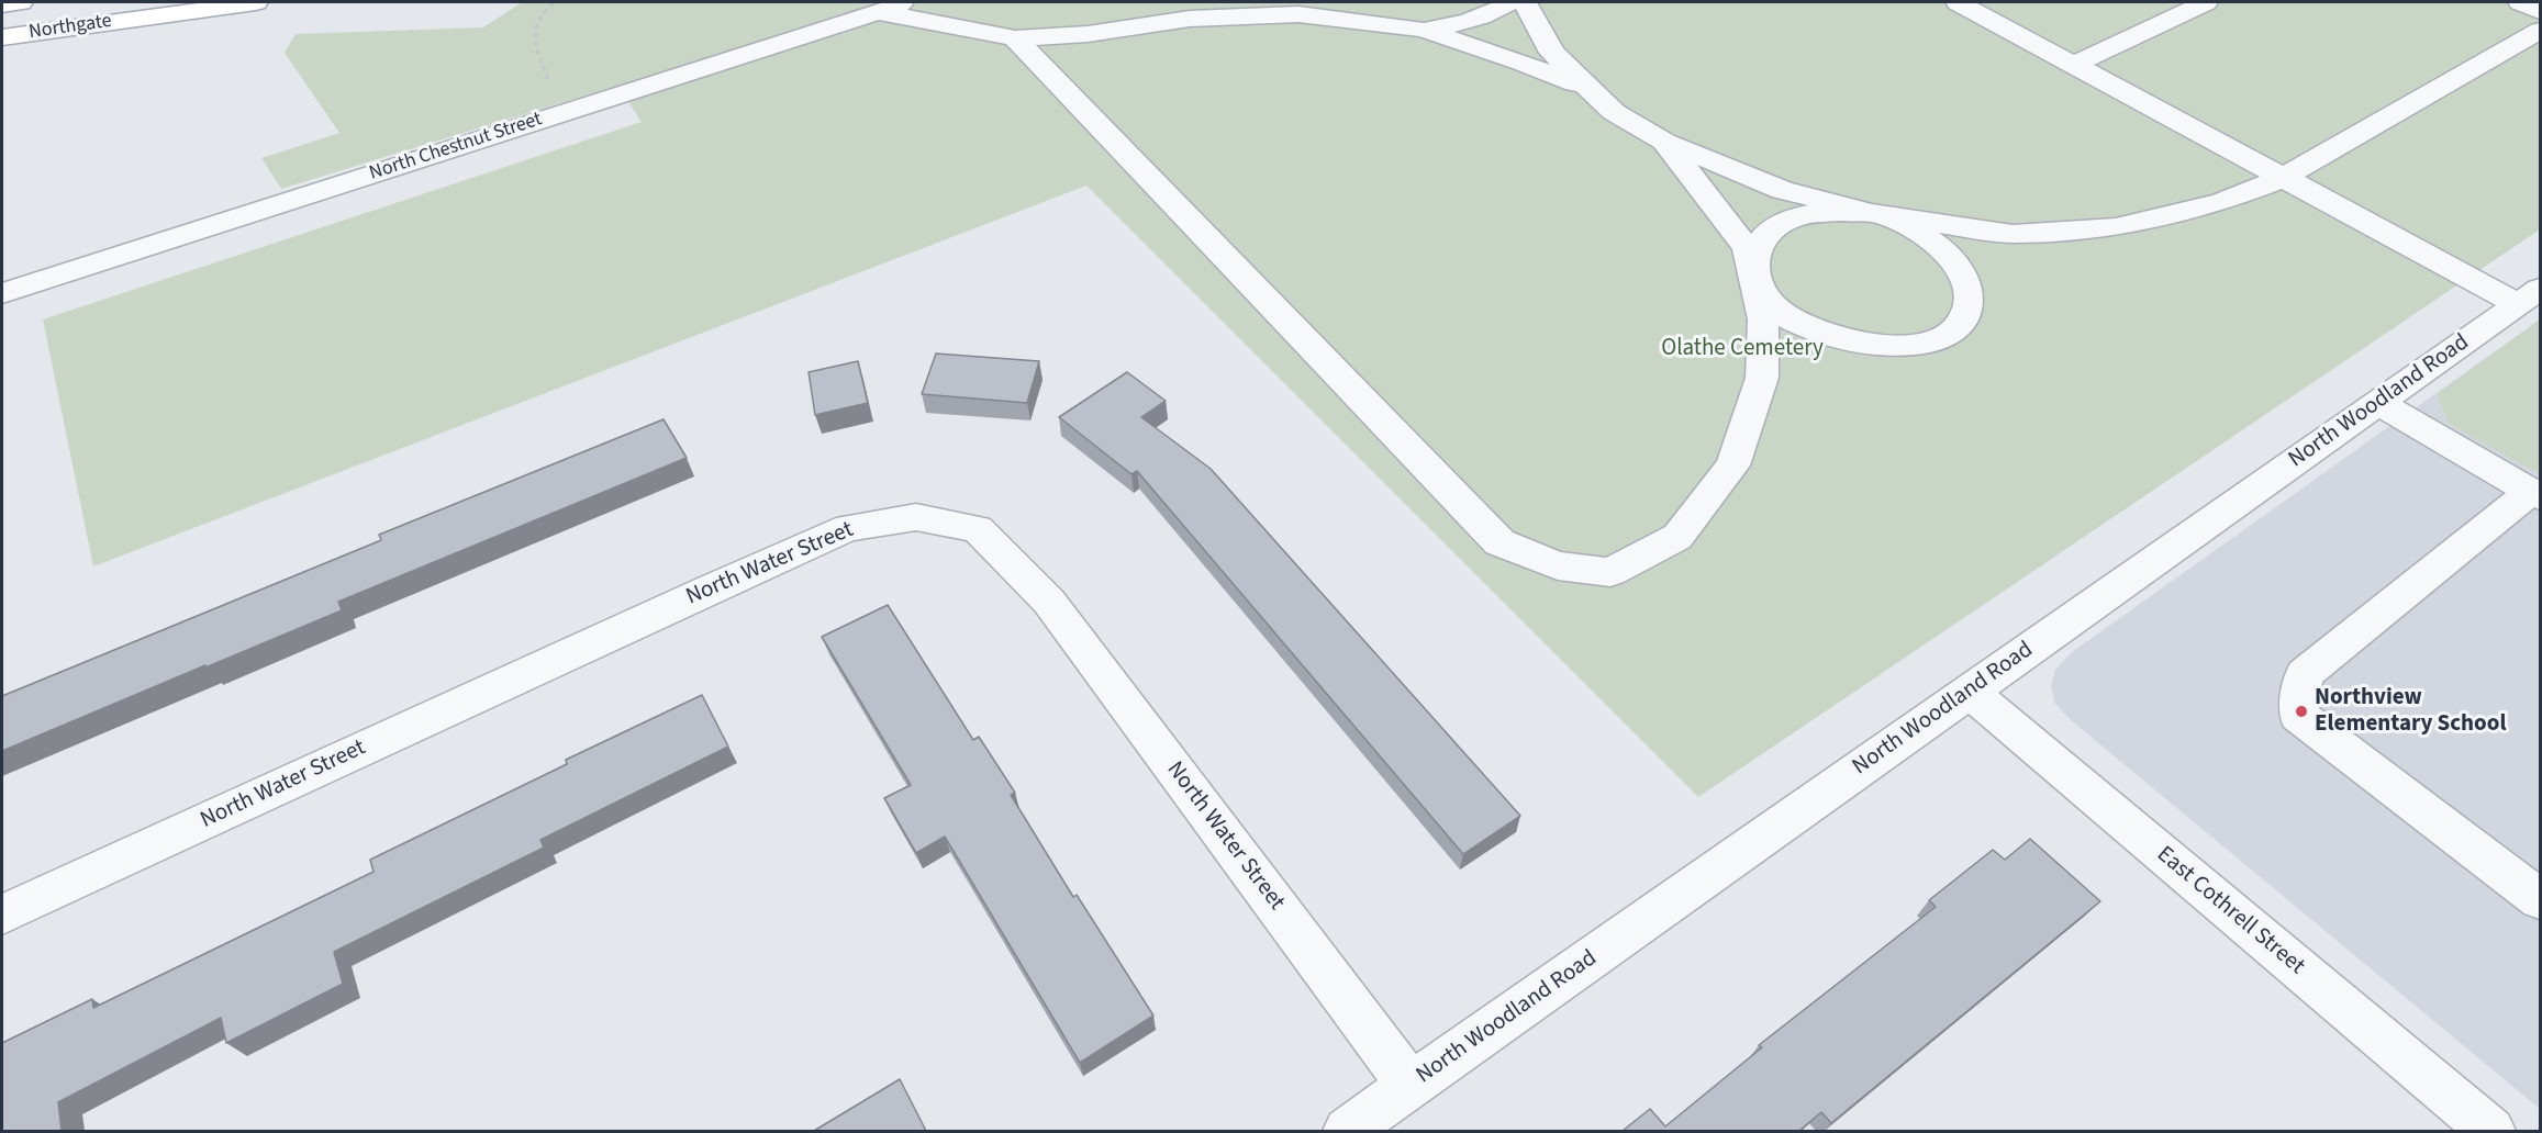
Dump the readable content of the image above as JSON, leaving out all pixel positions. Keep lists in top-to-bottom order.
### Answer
{
  "streets": {
    "main road": ["Northgate"],
    "street": [
      "North Chestnut Street",
      "North Woodland Road",
      "North Water Street",
      "East Cothrell Street"
    ]
  },
  "crossings": [
    ["North Woodland Road", "North Water Street"],
    ["North Woodland Road", "East Cothrell Street"]
  ],
  "parks": ["Olathe Cemetery"],
  "places": ["Northview Elementary School"]
}
